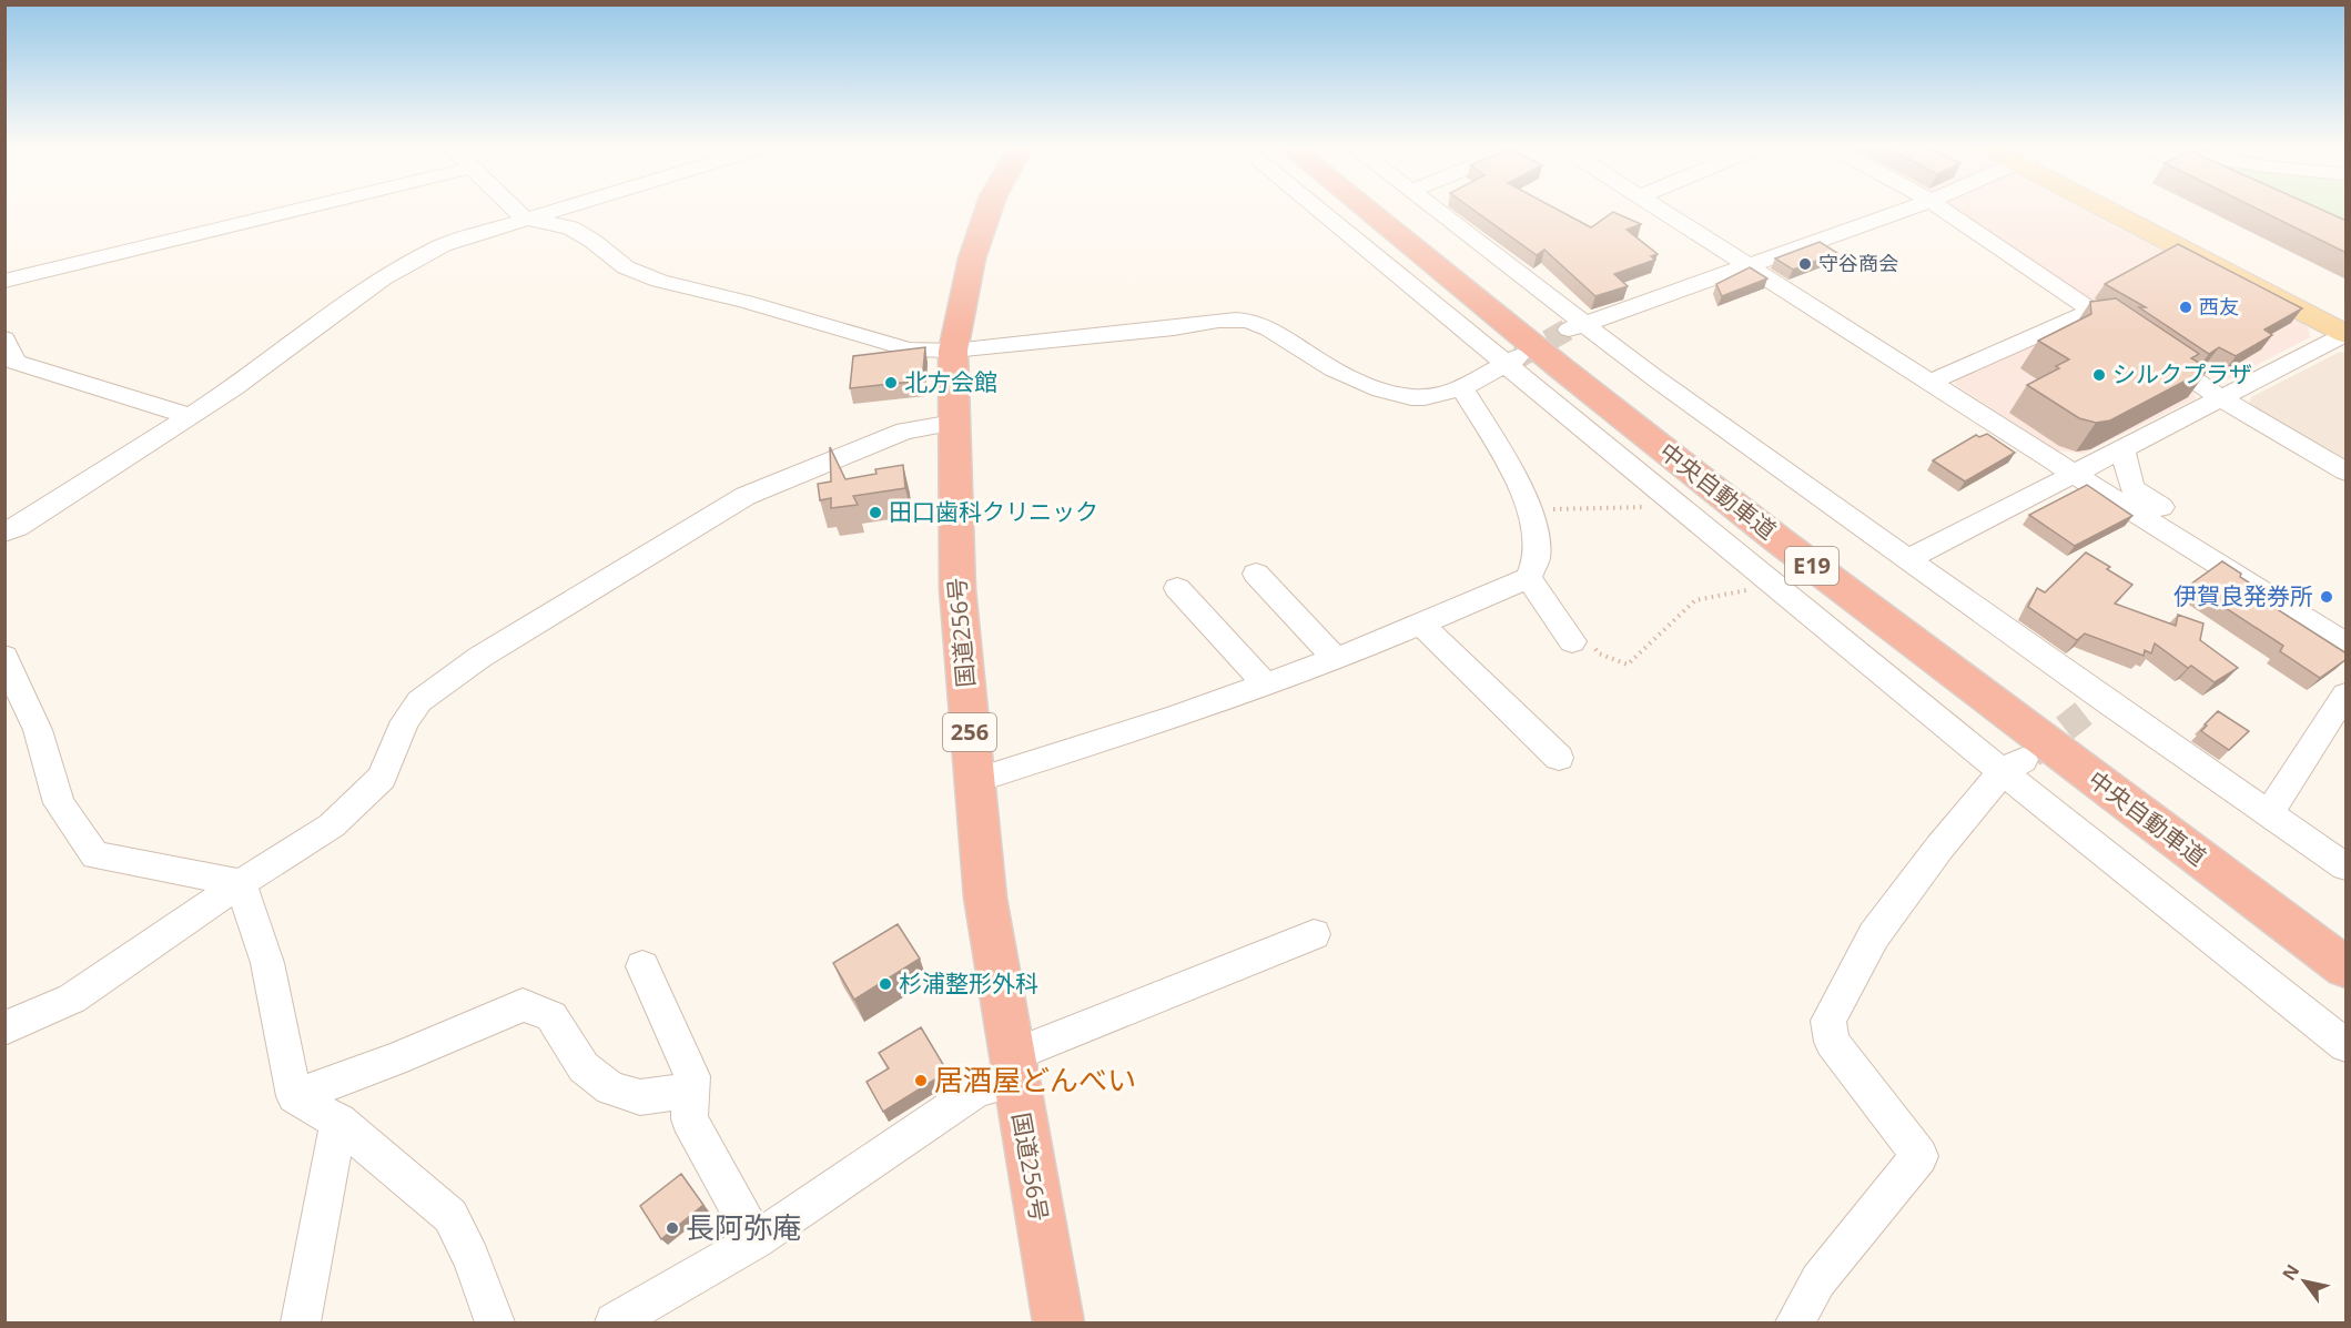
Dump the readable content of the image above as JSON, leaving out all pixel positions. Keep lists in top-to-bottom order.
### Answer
{
  "streets": {
    "highway": [
      "中央自動車道",
      "E19",
      "国道256号",
      "256"
    ]
  },
  "places": [
    "守谷商会",
    "西友",
    "シルクプラザ",
    "北方会館",
    "田口歯科クリニック",
    "伊賀良発券所",
    "杉浦整形外科",
    "居酒屋どんべい",
    "長阿弥庵"
  ],
  "north": "top left"
}
